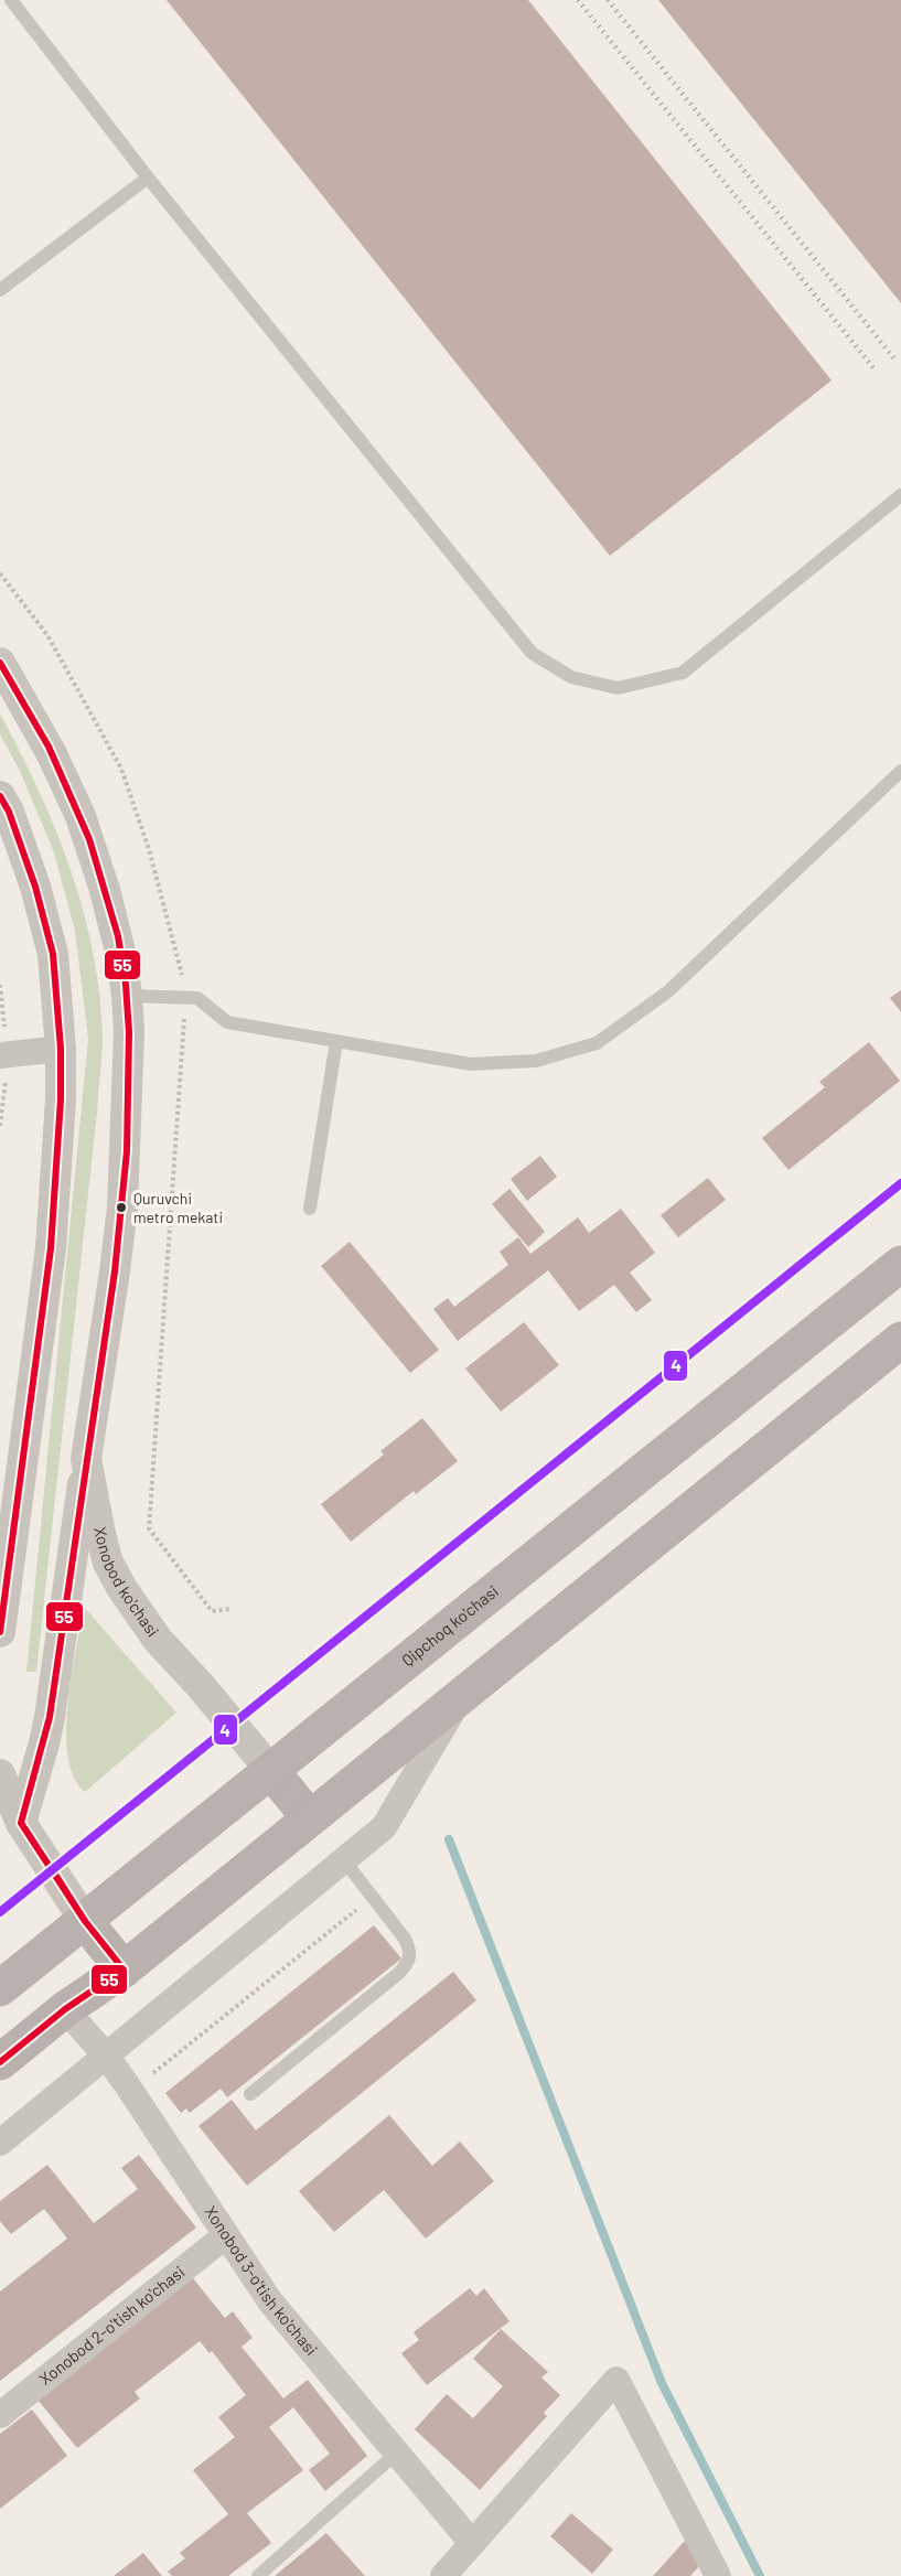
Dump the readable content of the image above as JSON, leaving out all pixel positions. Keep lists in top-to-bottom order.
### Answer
{
  "streets": {
    "main road": ["Qipchoq ko'chasi"],
    "street": ["Xonobod ko'chasi", "Xonobod 3-o'tish ko'chasi", "Xonobod 2-o'tish ko'chasi"]
  },
  "crossings": [
    ["Xonobod ko'chasi", "Qipchoq ko'chasi"],
    ["Xonobod 3-o'tish ko'chasi", "Xonobod 2-o'tish ko'chasi"]
  ],
  "places": ["Quruvchi metro mekati"],
  "lines": ["transit line 55", "transit line 4"]
}
